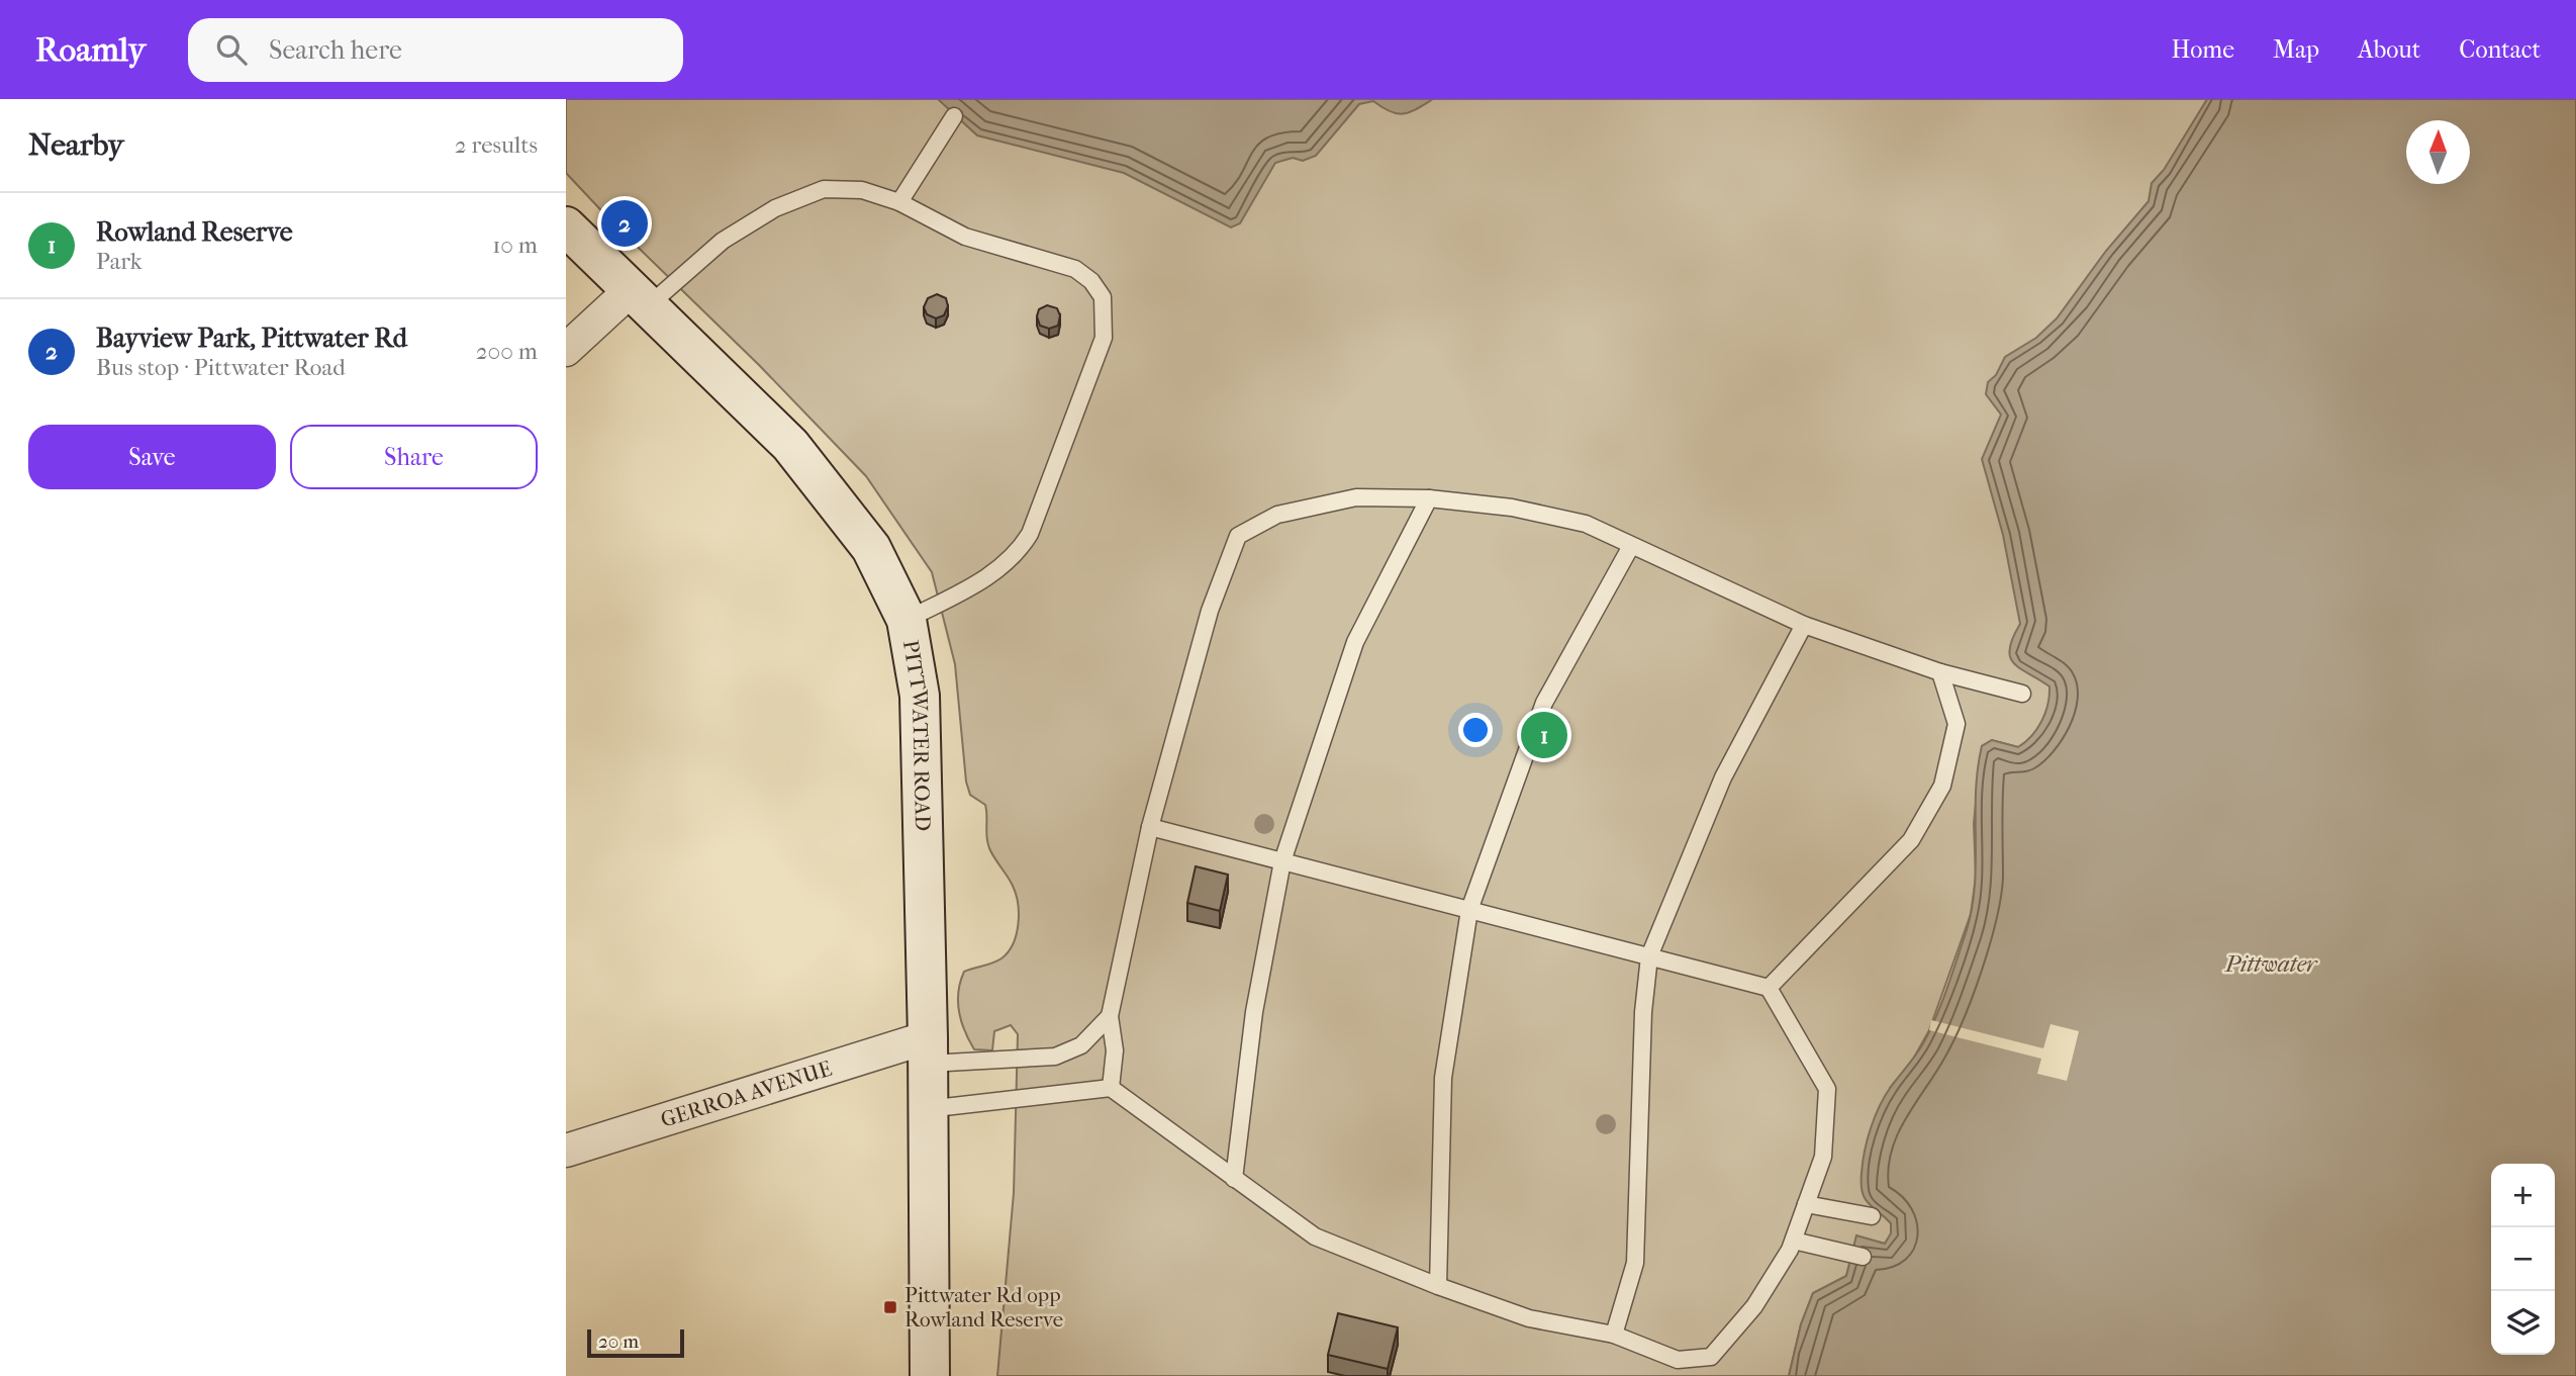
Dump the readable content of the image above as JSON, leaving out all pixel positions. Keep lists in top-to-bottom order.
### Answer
{
  "streets": {
    "main road": ["PITTWATER ROAD"],
    "street": ["GERROA AVENUE"]
  },
  "crossings": [
    ["PITTWATER ROAD", "GERROA AVENUE"]
  ],
  "water": ["Pittwater"],
  "places": {
    "transit": ["Pittwater Rd opp Rowland Reserve"]
  },
  "scale_bar": "20 m",
  "north": "top",
  "page": {
    "header": "Roamly",
    "search": "Search here",
    "nav": [
      "Home",
      "Map",
      "About",
      "Contact"
    ],
    "heading": ["Nearby", "2 results"],
    "list": [
      {
        "mark": "1",
        "name": "Rowland Reserve",
        "note": "Park",
        "value": "10 m"
      },
      {
        "mark": "2",
        "name": "Bayview Park, Pittwater Rd",
        "note": "Bus stop · Pittwater Road",
        "value": "200 m"
      }
    ],
    "pins": ["2", "1"],
    "buttons": ["Save", "Share"],
    "map_buttons": ["+", "−"],
    "scale": "20 m"
  }
}
